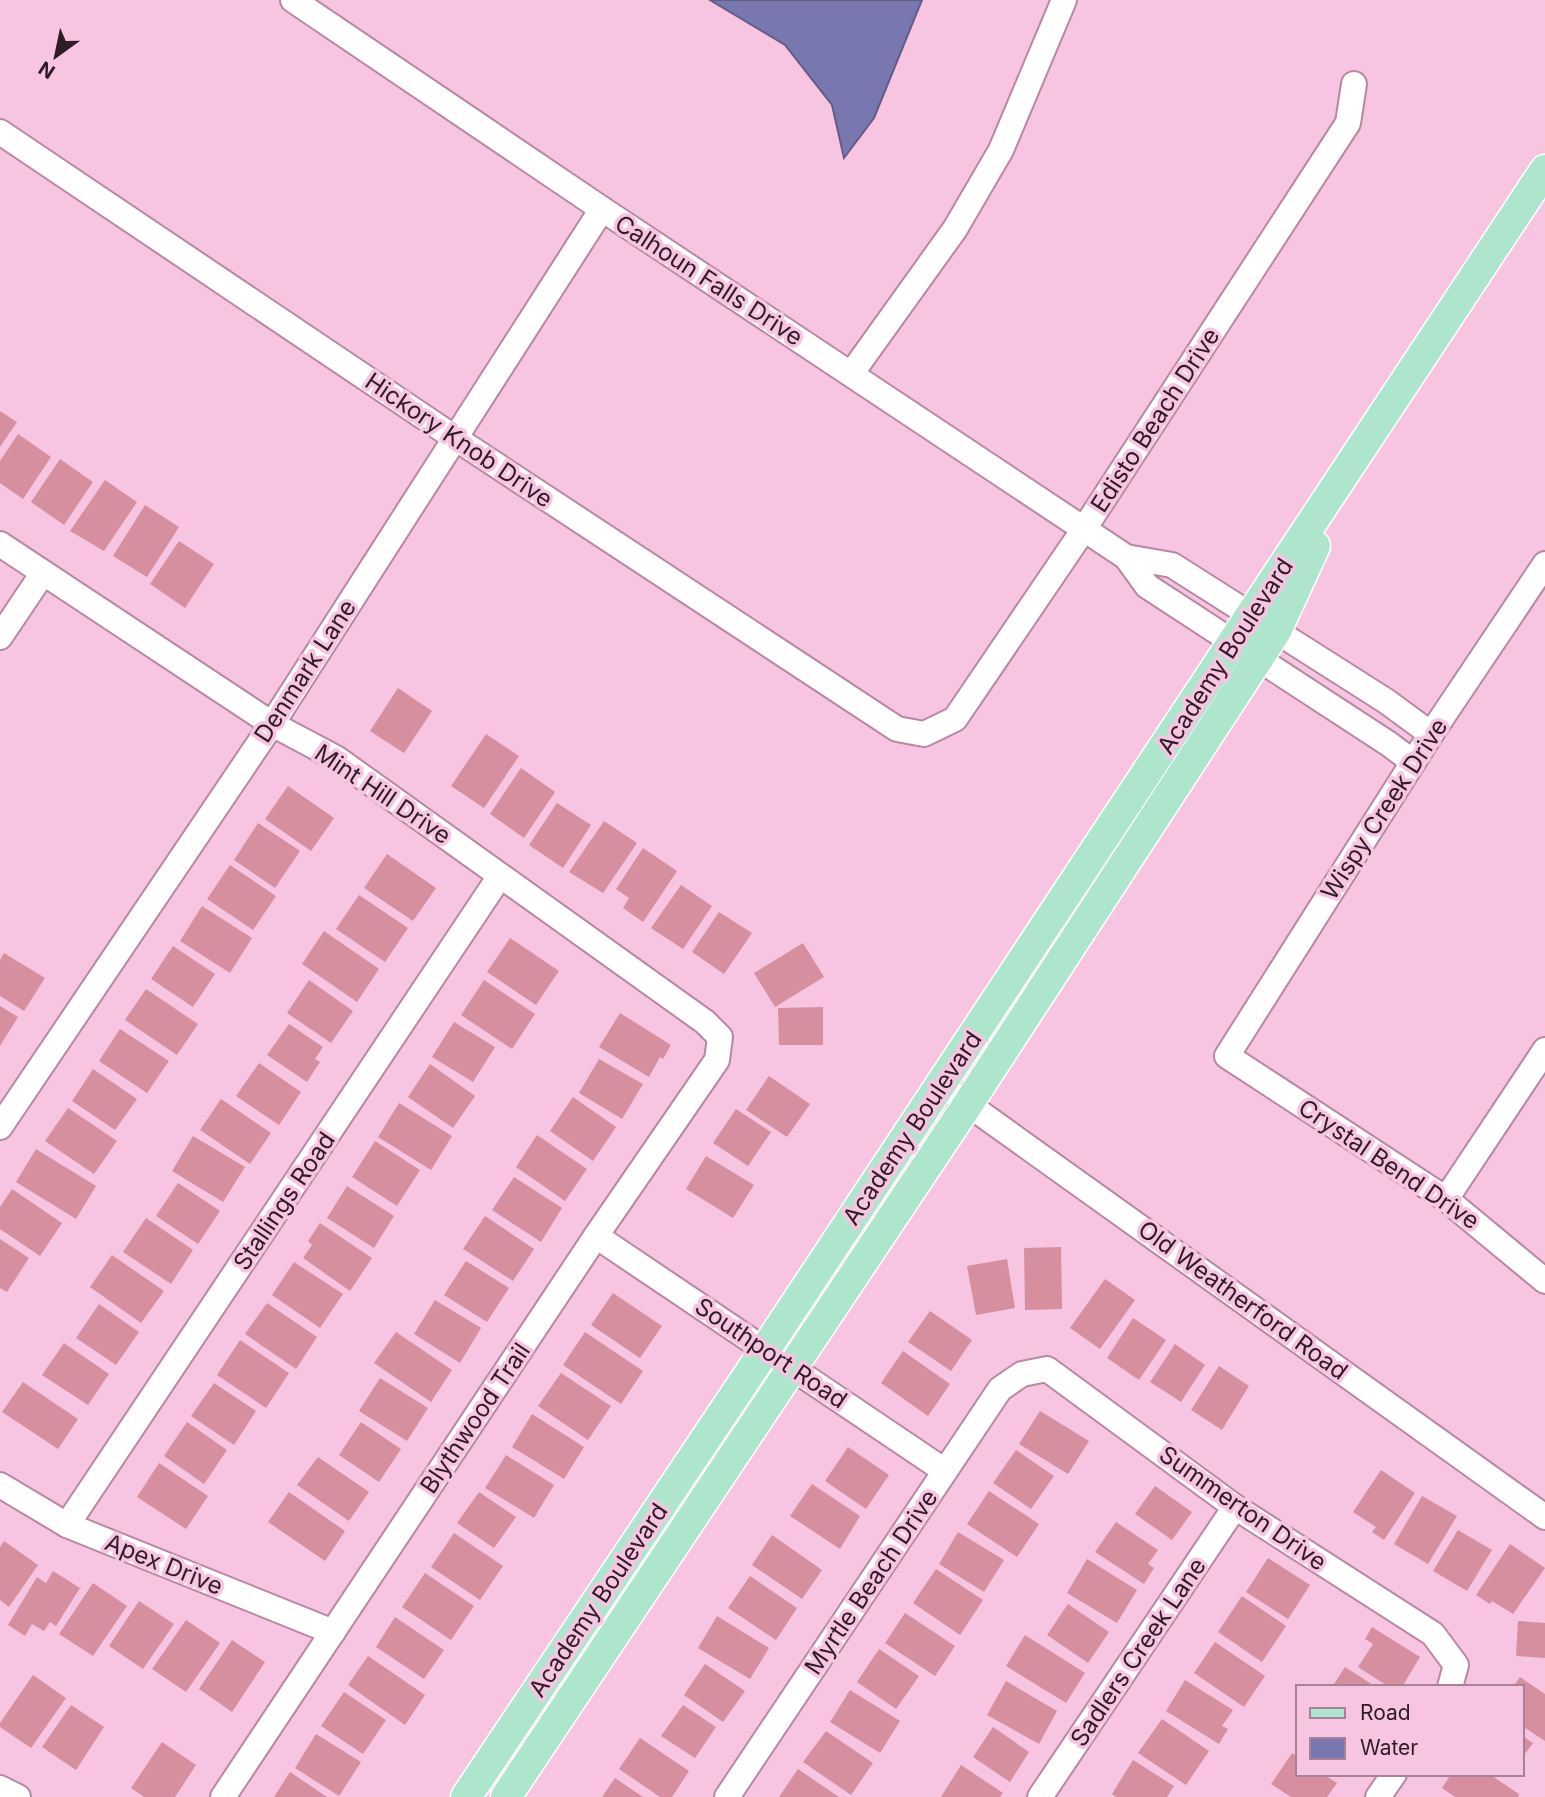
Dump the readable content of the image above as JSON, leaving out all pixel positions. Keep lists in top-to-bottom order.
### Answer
{
  "streets": {
    "main road": ["Academy Boulevard"],
    "street": [
      "Calhoun Falls Drive",
      "Edisto Beach Drive",
      "Hickory Knob Drive",
      "Denmark Lane",
      "Mint Hill Drive",
      "Wispy Creek Drive",
      "Crystal Bend Drive",
      "Stallings Road",
      "Old Weatherford Road",
      "Southport Road",
      "Blythwood Trail",
      "Summerton Drive",
      "Apex Drive",
      "Myrtle Beach Drive",
      "Sadlers Creek Lane"
    ]
  },
  "crossings": [
    ["Calhoun Falls Drive", "Edisto Beach Drive"],
    ["Calhoun Falls Drive", "Academy Boulevard"],
    ["Calhoun Falls Drive", "Denmark Lane"],
    ["Calhoun Falls Drive", "Wispy Creek Drive"],
    ["Edisto Beach Drive", "Hickory Knob Drive"],
    ["Hickory Knob Drive", "Denmark Lane"],
    ["Academy Boulevard", "Old Weatherford Road"],
    ["Academy Boulevard", "Southport Road"],
    ["Denmark Lane", "Mint Hill Drive"],
    ["Mint Hill Drive", "Stallings Road"],
    ["Mint Hill Drive", "Blythwood Trail"],
    ["Wispy Creek Drive", "Crystal Bend Drive"],
    ["Stallings Road", "Apex Drive"],
    ["Southport Road", "Blythwood Trail"],
    ["Southport Road", "Myrtle Beach Drive"],
    ["Blythwood Trail", "Apex Drive"],
    ["Summerton Drive", "Myrtle Beach Drive"],
    ["Summerton Drive", "Sadlers Creek Lane"]
  ],
  "legend": ["Road", "Water"],
  "north": "bottom left"
}
